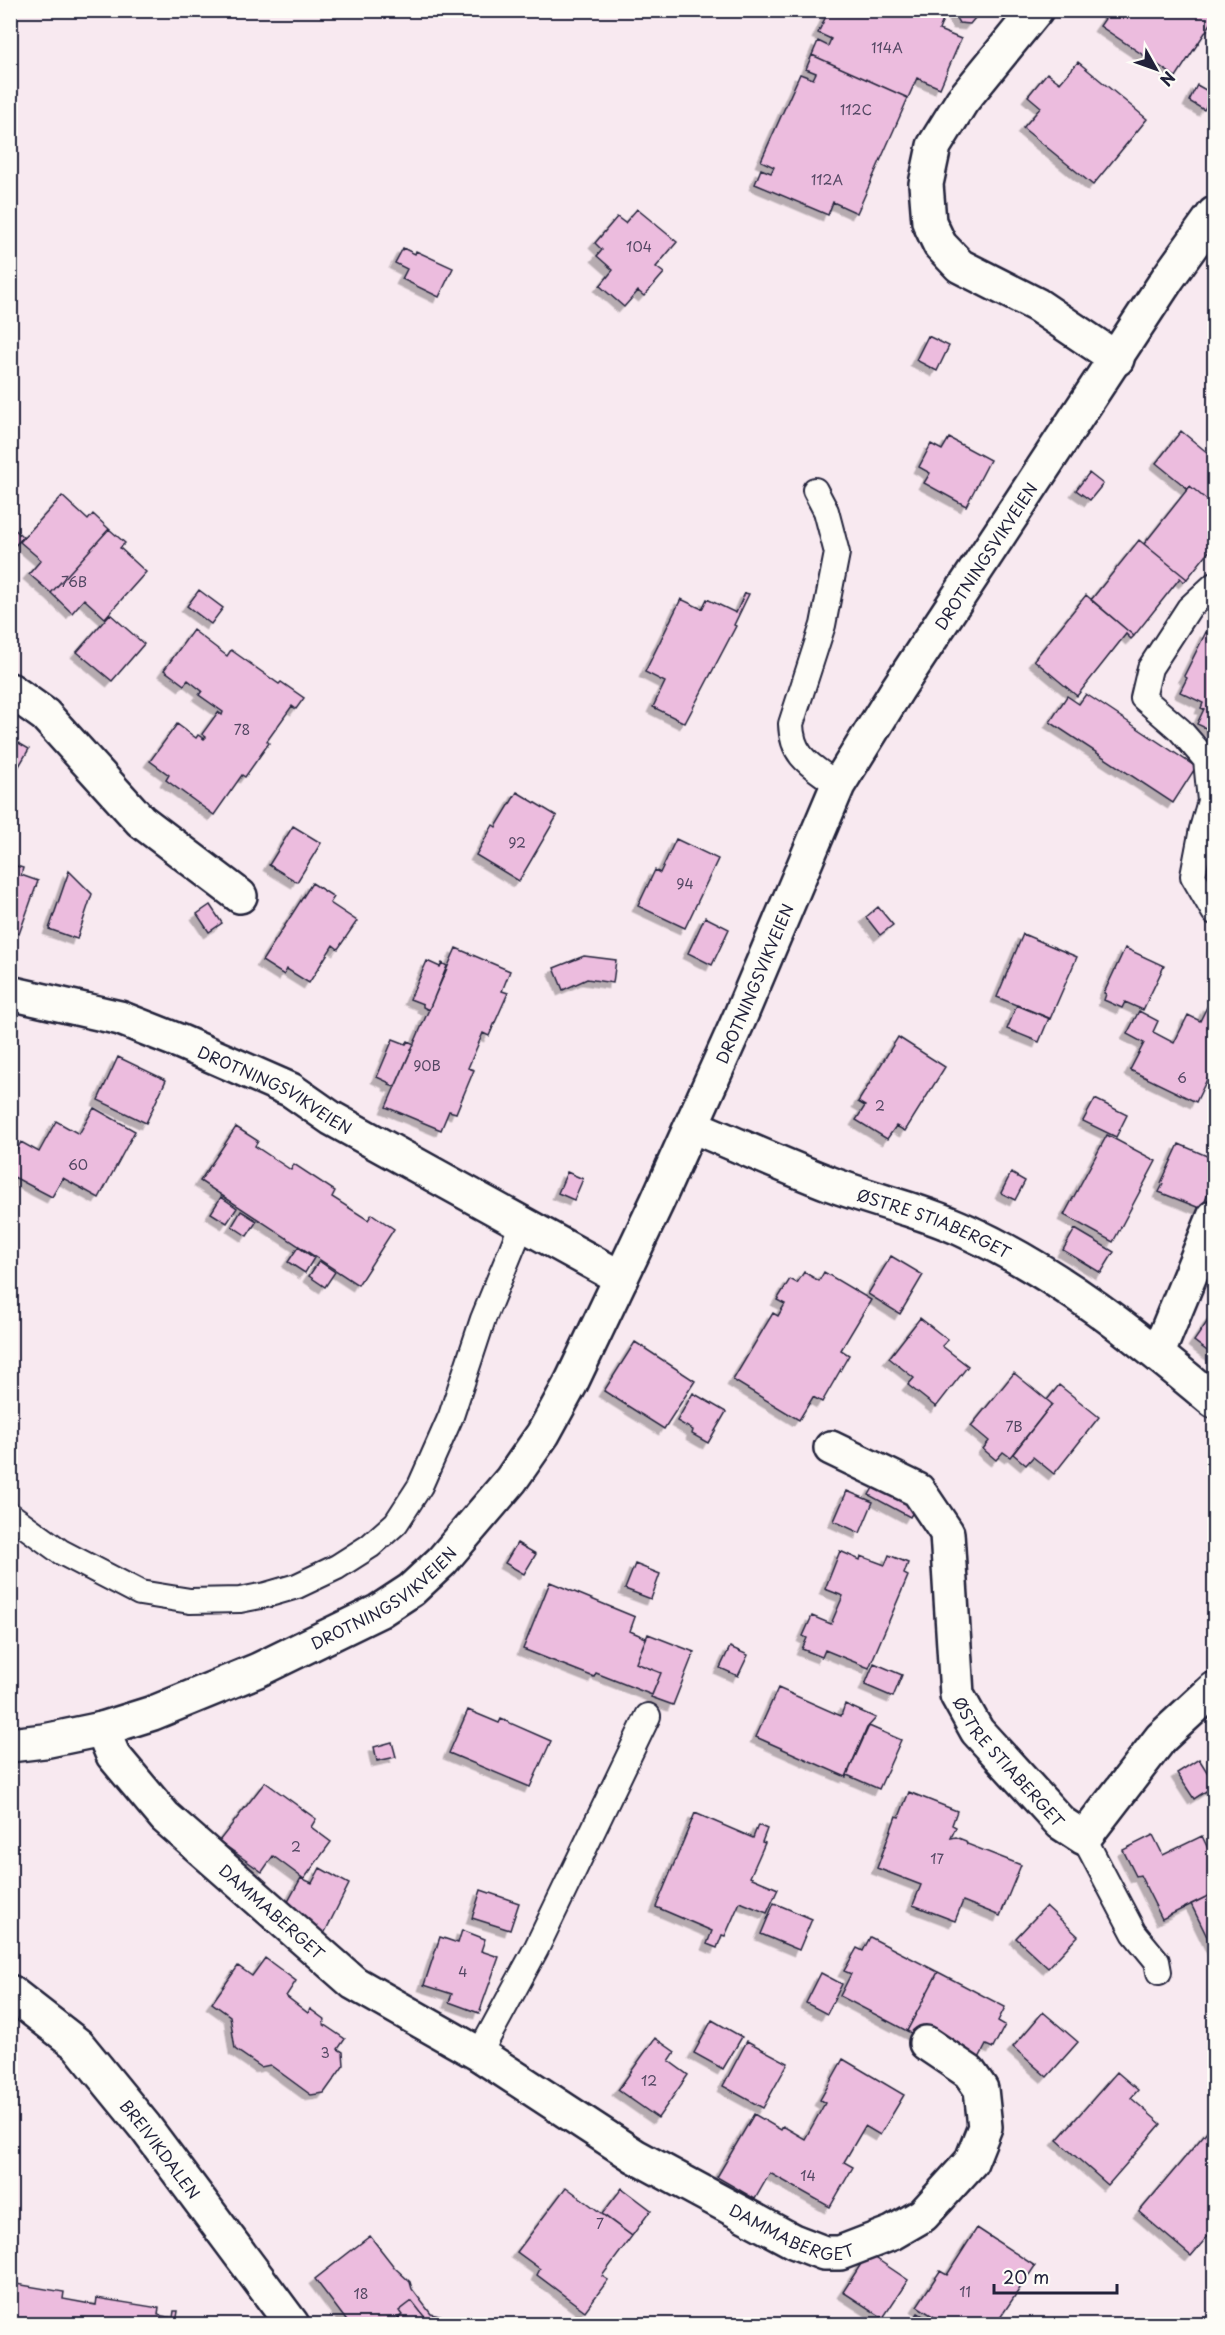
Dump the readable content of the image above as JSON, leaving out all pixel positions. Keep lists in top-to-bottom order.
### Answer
{
  "streets": {
    "street": [
      "DROTNINGSVIKVEIEN",
      "ØSTRE STIABERGET",
      "DAMMABERGET",
      "BREIVIKDALEN"
    ]
  },
  "crossings": [
    ["DROTNINGSVIKVEIEN", "ØSTRE STIABERGET"],
    ["DROTNINGSVIKVEIEN", "DAMMABERGET"]
  ],
  "house_numbers": [
    "114A",
    "112C",
    "112A",
    "104",
    "76B",
    "78",
    "92",
    "94",
    "90B",
    "6",
    "2",
    "60",
    "7B",
    "2",
    "17",
    "4",
    "3",
    "12",
    "14",
    "7",
    "11",
    "18"
  ],
  "scale_bar": "20 m",
  "north": "bottom right"
}
